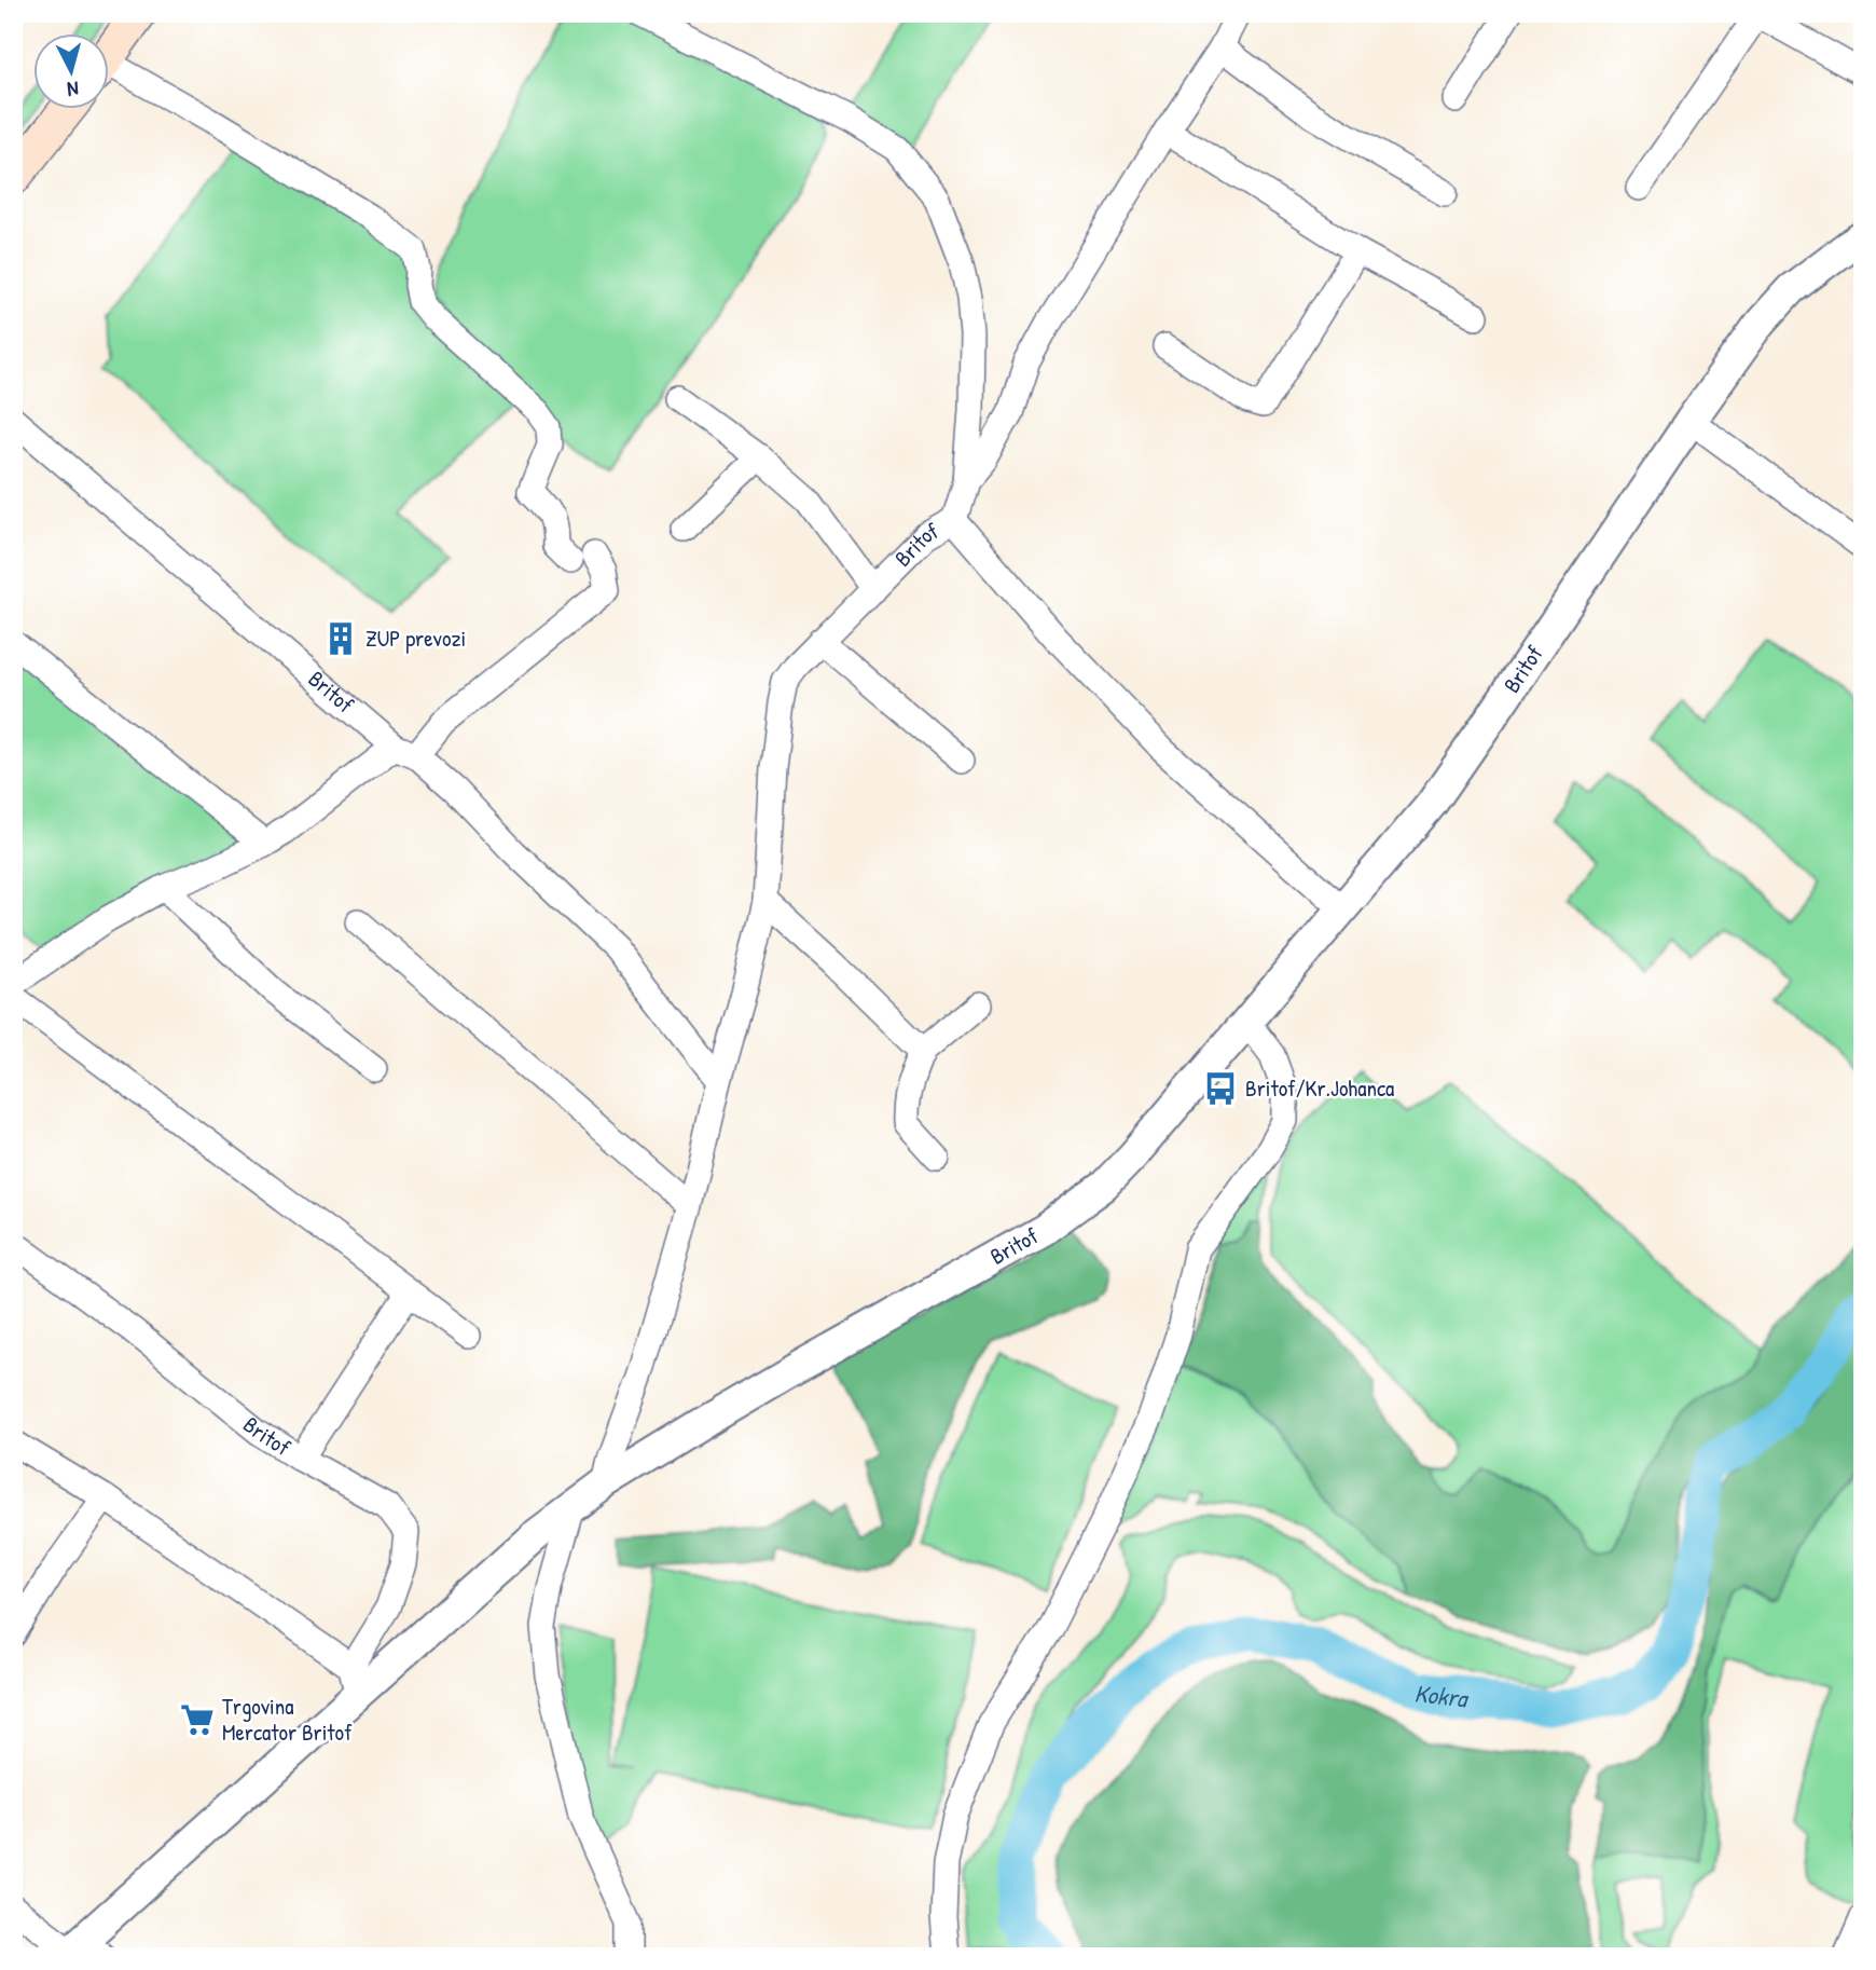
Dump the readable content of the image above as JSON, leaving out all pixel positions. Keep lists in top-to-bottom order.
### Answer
{
  "streets": {
    "street": ["Britof"]
  },
  "water": ["Kokra"],
  "places": {
    "building": ["ZUP prevozi"],
    "bus stop": ["Britof/Kr.Johanca"],
    "supermarket": ["Trgovina Mercator Britof"]
  },
  "north": "bottom"
}
